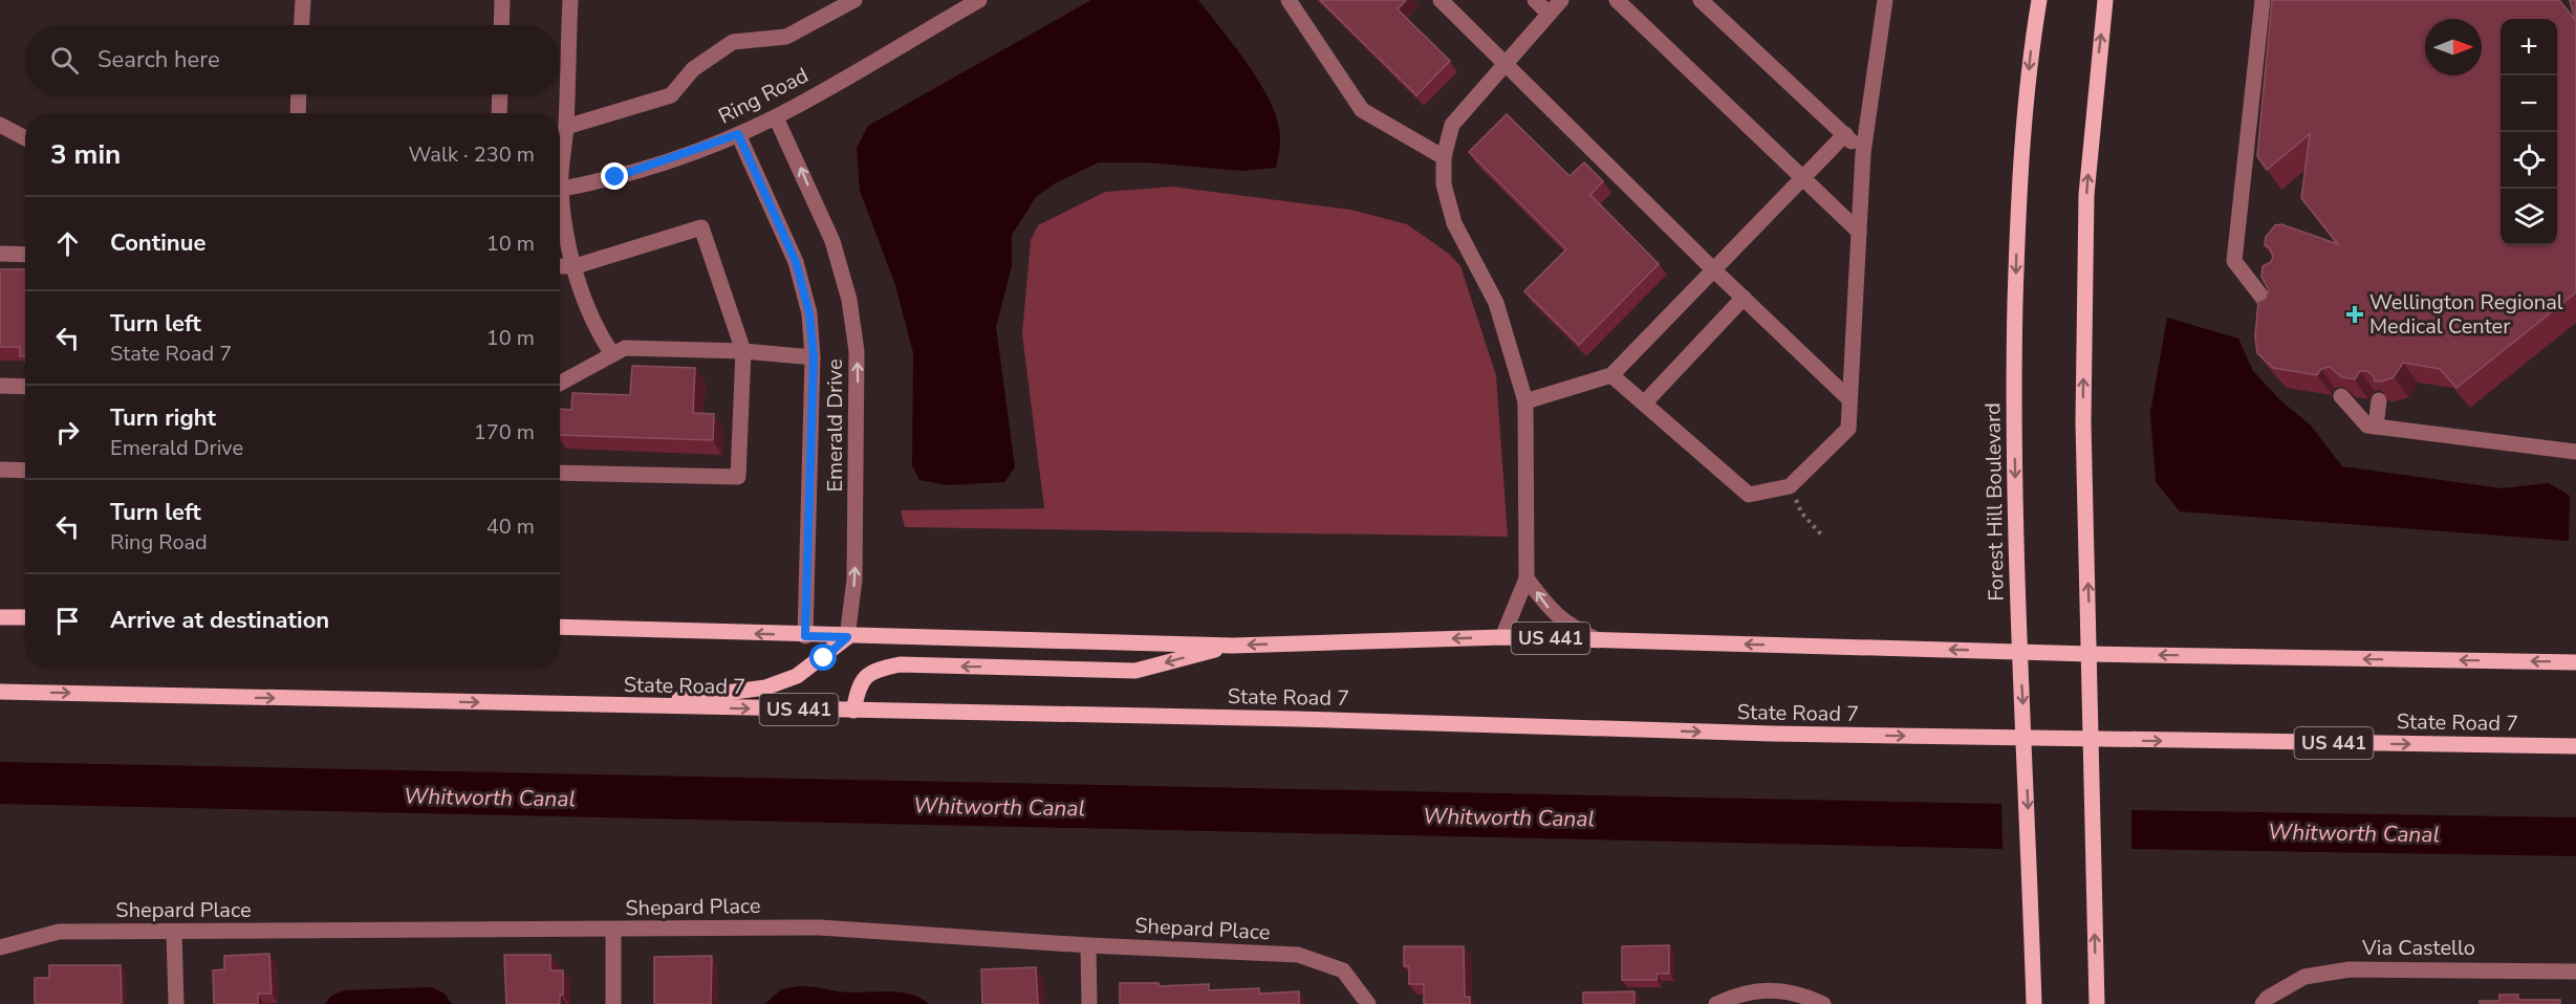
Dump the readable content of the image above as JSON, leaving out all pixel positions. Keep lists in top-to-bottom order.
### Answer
{
  "streets": {
    "main road": ["Forest Hill Boulevard", "US 441", "State Road 7"],
    "street": [
      "Ring Road",
      "Emerald Drive",
      "Shepard Place",
      "Via Castello"
    ]
  },
  "crossings": [
    ["Ring Road", "Emerald Drive"],
    ["Emerald Drive", "US 441"],
    ["Forest Hill Boulevard", "US 441"],
    ["Forest Hill Boulevard", "State Road 7"]
  ],
  "water": ["Whitworth Canal"],
  "places": {
    "health": ["Wellington Regional Medical Center"]
  },
  "north": "right",
  "page": {
    "map_buttons": ["+", "−"],
    "search": "Search here",
    "heading": ["3 min", "Walk · 230 m"],
    "list": [
      ["Continue", "10 m"],
      ["Turn left", "State Road 7", "10 m"],
      ["Turn right", "Emerald Drive", "170 m"],
      ["Turn left", "Ring Road", "40 m"],
      "Arrive at destination"
    ]
  }
}
